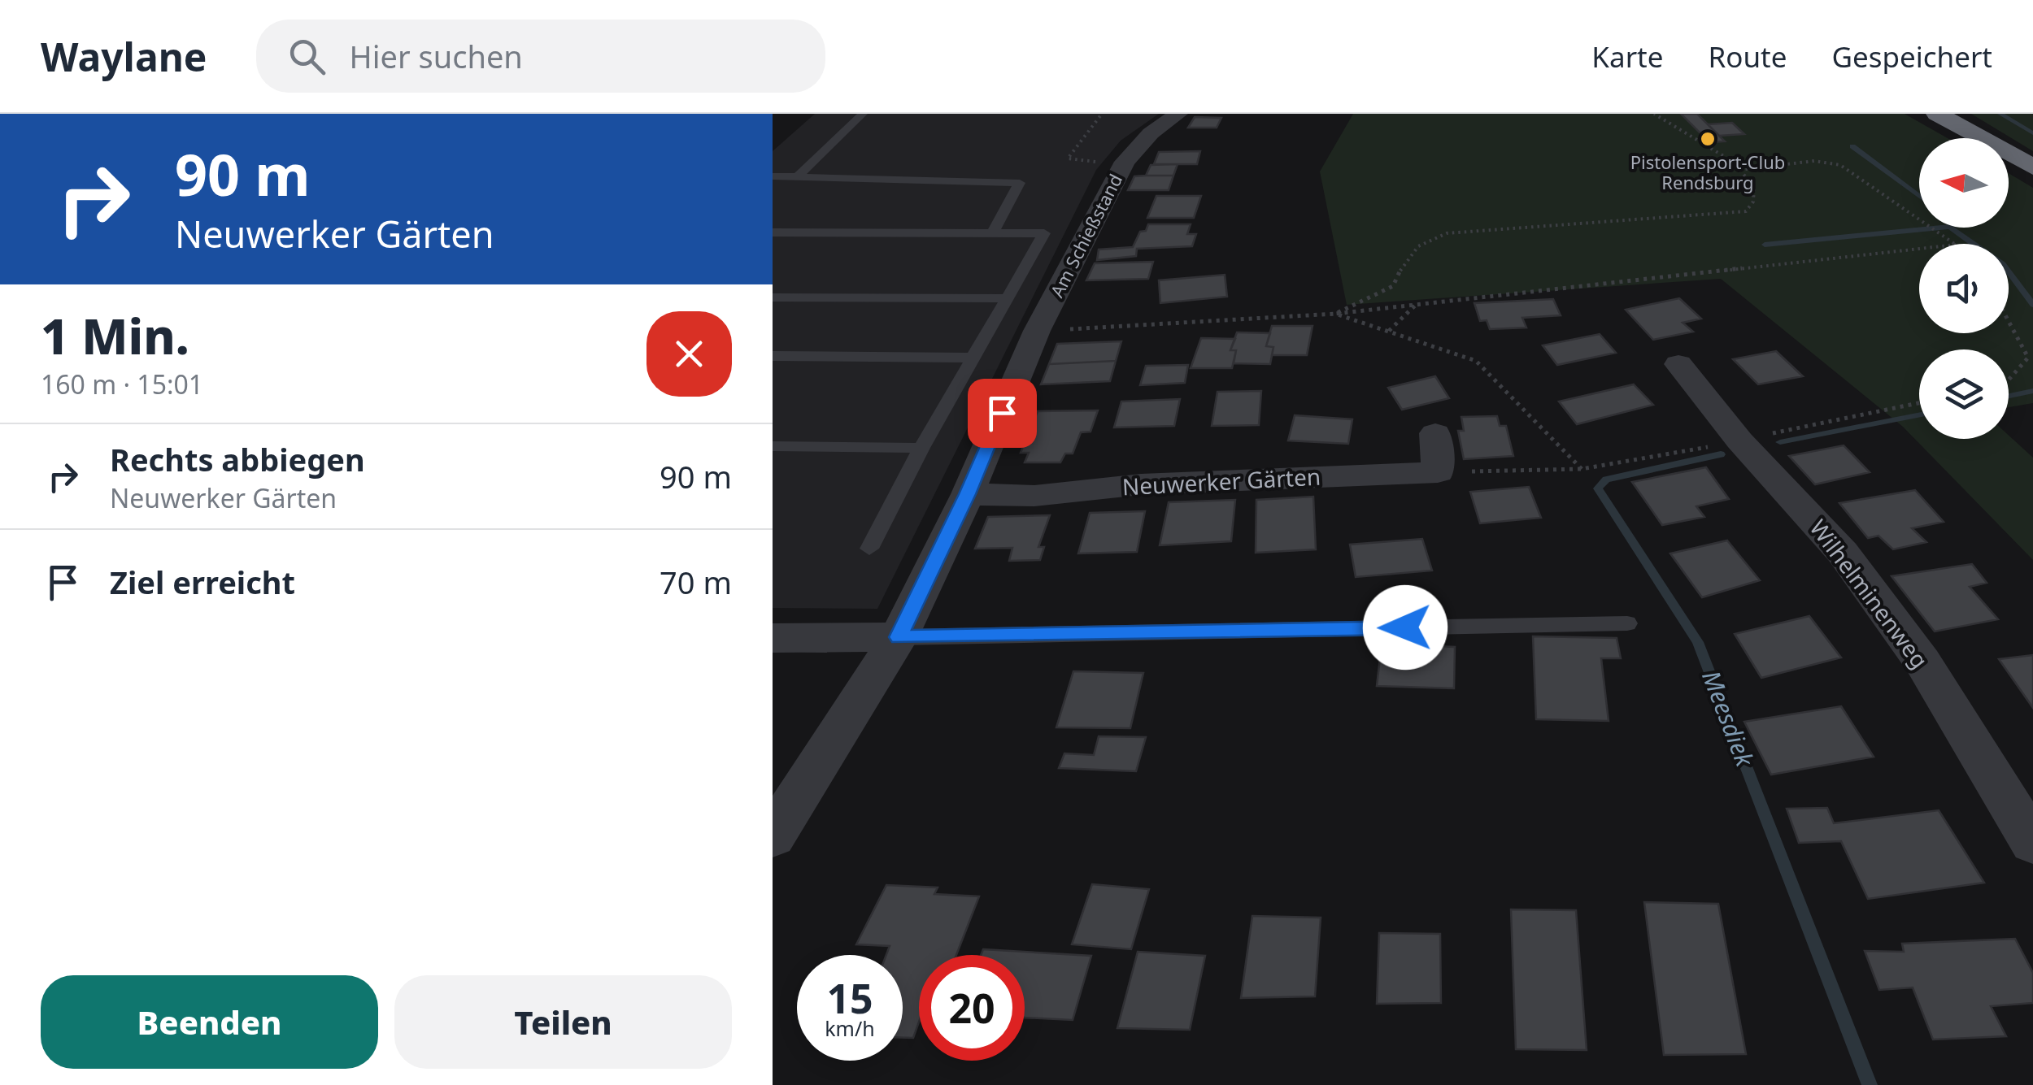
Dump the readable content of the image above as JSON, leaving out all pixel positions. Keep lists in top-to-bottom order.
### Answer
{
  "streets": {
    "street": ["Am Schießstand", "Neuwerker Gärten", "Wilhelminenweg"]
  },
  "water": ["Meesdiek"],
  "places": ["Pistolensport-Club Rendsburg"],
  "north": "left",
  "page": {
    "header": "Waylane",
    "search": "Hier suchen",
    "nav": ["Karte", "Route", "Gespeichert"],
    "turn": ["90 m", "Neuwerker Gärten"],
    "heading": ["1 Min.", "160 m · 15:01"],
    "list": [
      {
        "name": "Rechts abbiegen",
        "note": "Neuwerker Gärten",
        "value": "90 m"
      },
      {
        "name": "Ziel erreicht",
        "value": "70 m"
      }
    ],
    "speed": "15 km/h",
    "limit": "20",
    "buttons": ["Beenden", "Teilen"]
  }
}
